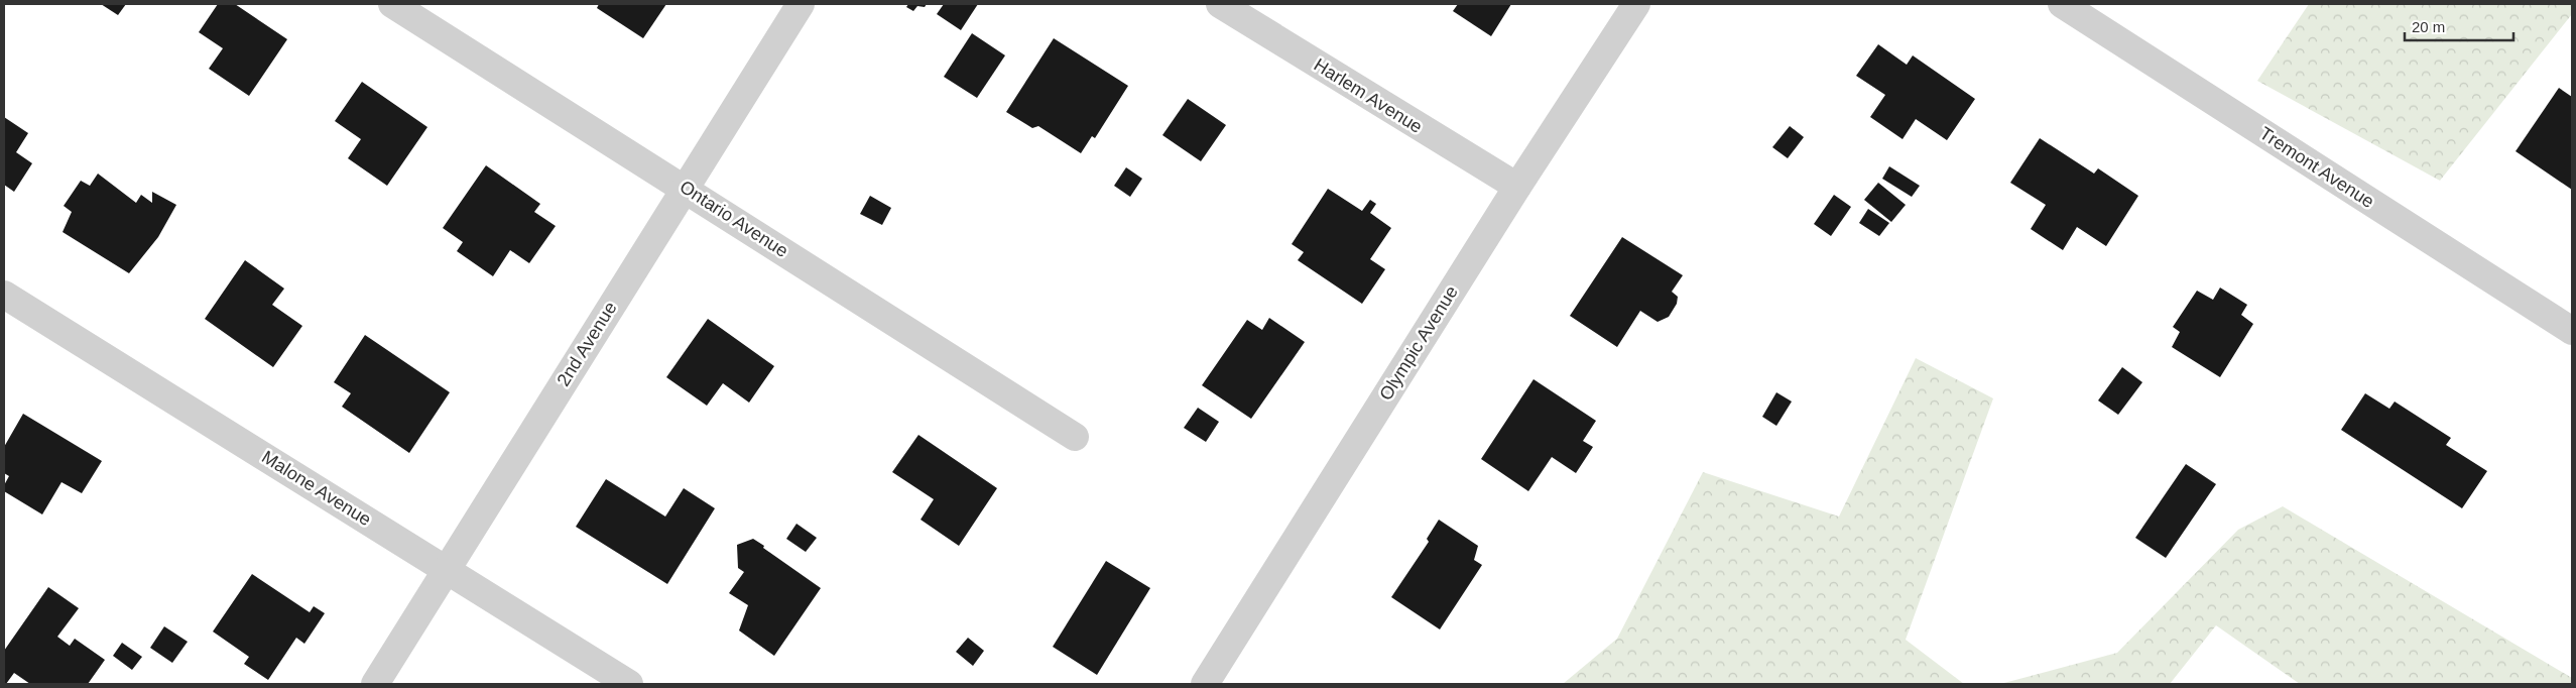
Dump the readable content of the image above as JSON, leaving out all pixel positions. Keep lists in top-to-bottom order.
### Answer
{
  "streets": {
    "street": [
      "Harlem Avenue",
      "Tremont Avenue",
      "Ontario Avenue",
      "Olympic Avenue",
      "2nd Avenue",
      "Malone Avenue"
    ]
  },
  "crossings": [
    ["Harlem Avenue", "Olympic Avenue"],
    ["Ontario Avenue", "2nd Avenue"],
    ["2nd Avenue", "Malone Avenue"]
  ],
  "scale_bar": "20 m"
}
